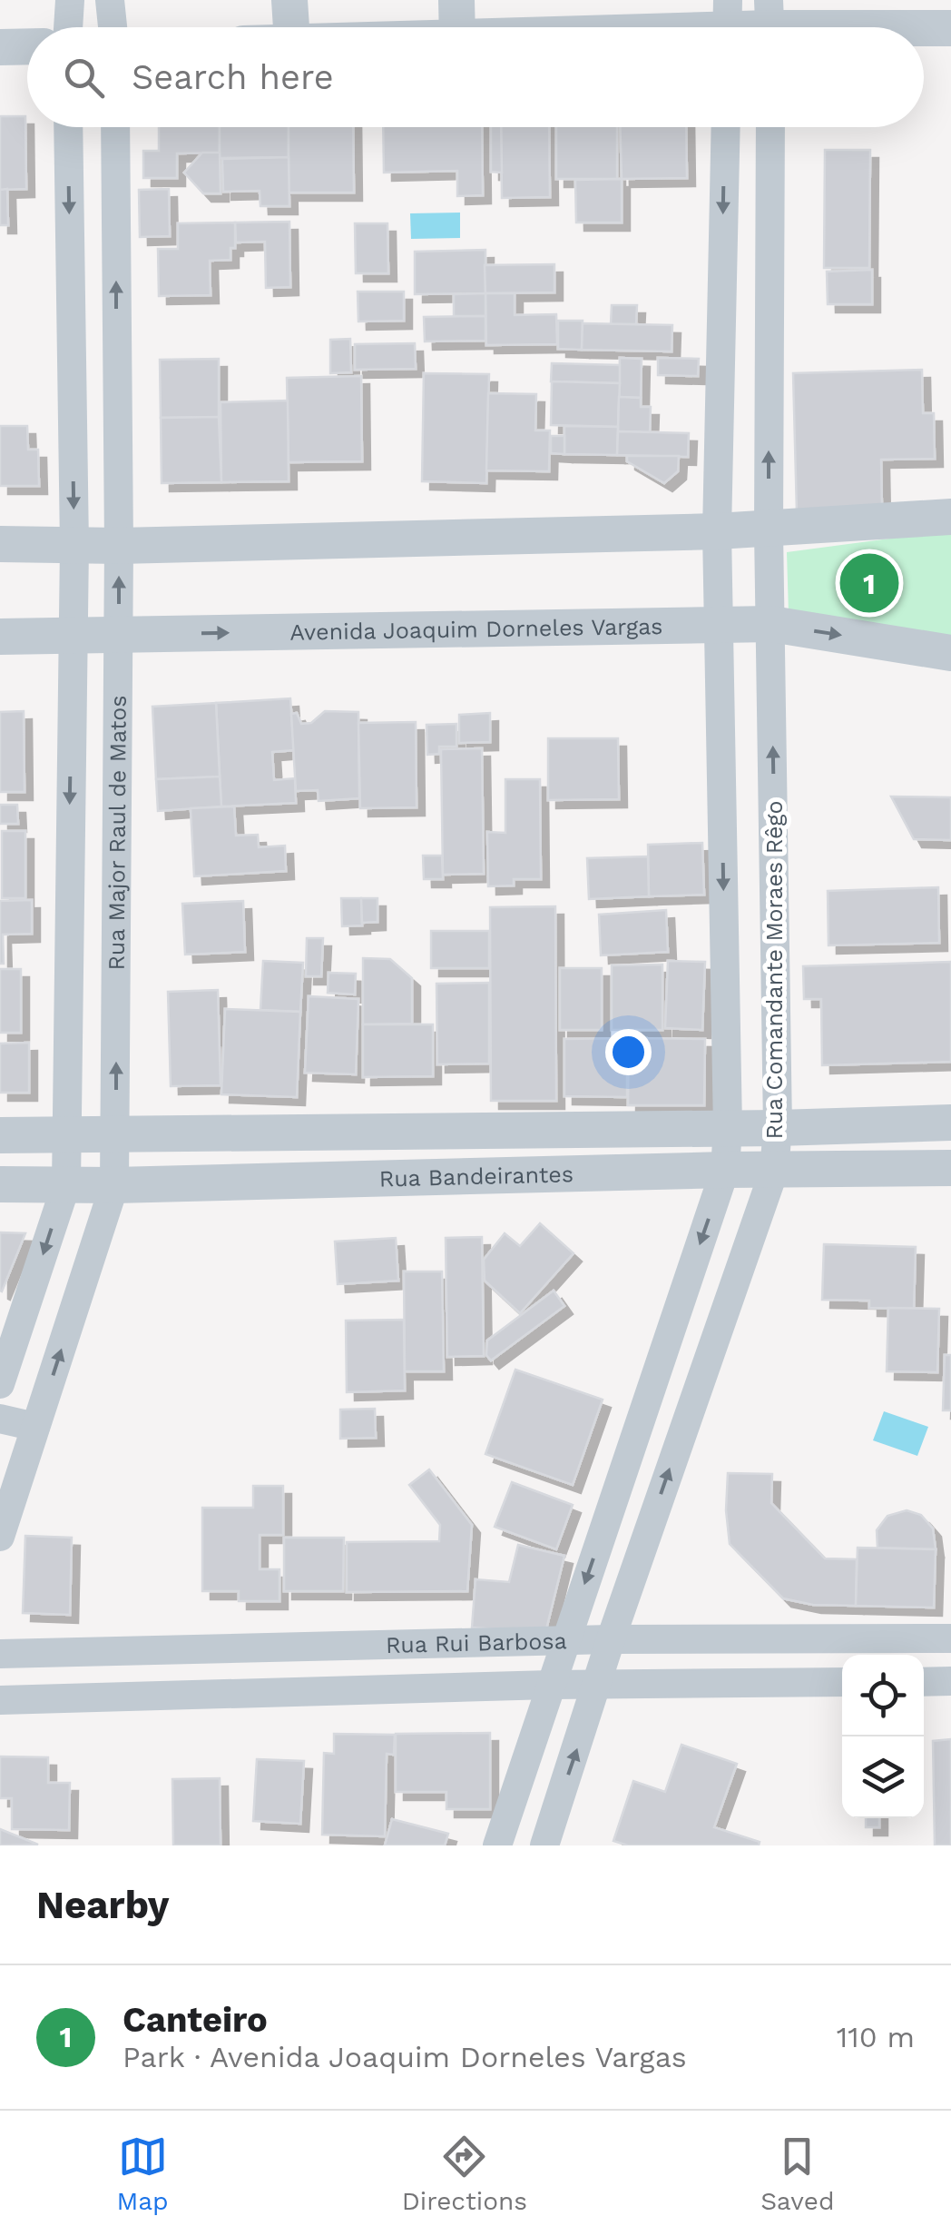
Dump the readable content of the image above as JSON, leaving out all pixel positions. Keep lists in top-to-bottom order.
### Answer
{
  "streets": {
    "street": [
      "Avenida Joaquim Dorneles Vargas",
      "Rua Major Raul de Matos",
      "Rua Comandante Moraes Rêgo",
      "Rua Bandeirantes",
      "Rua Rui Barbosa"
    ]
  },
  "crossings": [
    ["Avenida Joaquim Dorneles Vargas", "Rua Major Raul de Matos"],
    ["Avenida Joaquim Dorneles Vargas", "Rua Comandante Moraes Rêgo"],
    ["Rua Major Raul de Matos", "Rua Bandeirantes"],
    ["Rua Comandante Moraes Rêgo", "Rua Bandeirantes"],
    ["Rua Comandante Moraes Rêgo", "Rua Rui Barbosa"]
  ],
  "page": {
    "search": "Search here",
    "pins": "1",
    "heading": "Nearby",
    "list": [
      {
        "mark": "1",
        "name": "Canteiro",
        "note": "Park · Avenida Joaquim Dorneles Vargas",
        "value": "110 m"
      }
    ],
    "nav": ["Map", "Directions", "Saved"]
  }
}
